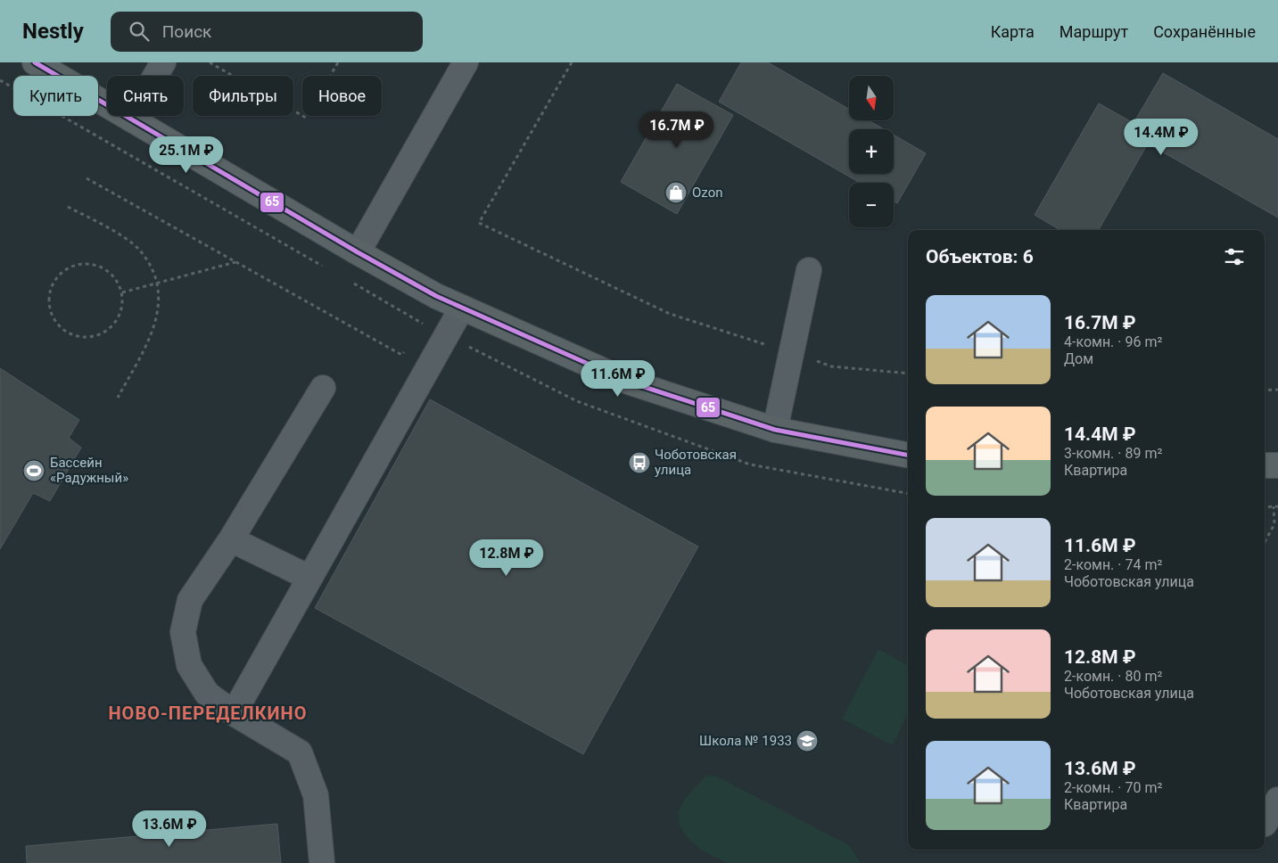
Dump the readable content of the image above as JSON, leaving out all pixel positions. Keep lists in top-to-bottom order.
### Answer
{
  "districts": ["НОВО-ПЕРЕДЕЛКИНО"],
  "places": {
    "shop": ["Ozon"],
    "bus stop": ["Чоботовская улица"],
    "sports": ["Бассейн «Радужный»"],
    "school or university": ["Школа № 1933"]
  },
  "lines": ["transit line 65"],
  "north": "bottom",
  "page": {
    "header": "Nestly",
    "search": "Поиск",
    "nav": ["Карта", "Маршрут", "Сохранённые"],
    "map_buttons": ["+", "−"],
    "chip": [
      "Купить",
      "Снять",
      "Фильтры",
      "Новое"
    ],
    "price": [
      "16.7M ₽",
      "14.4M ₽",
      "25.1M ₽",
      "11.6M ₽",
      "12.8M ₽",
      "13.6M ₽"
    ],
    "heading": "Объектов: 6",
    "list": [
      {
        "name": "16.7M ₽",
        "note": "4-комн. · 96 m² · Дом"
      },
      {
        "name": "14.4M ₽",
        "note": "3-комн. · 89 m² · Квартира"
      },
      {
        "name": "11.6M ₽",
        "note": "2-комн. · 74 m² · Чоботовская улица"
      },
      {
        "name": "12.8M ₽",
        "note": "2-комн. · 80 m² · Чоботовская улица"
      },
      {
        "name": "13.6M ₽",
        "note": "2-комн. · 70 m² · Квартира"
      }
    ]
  }
}
